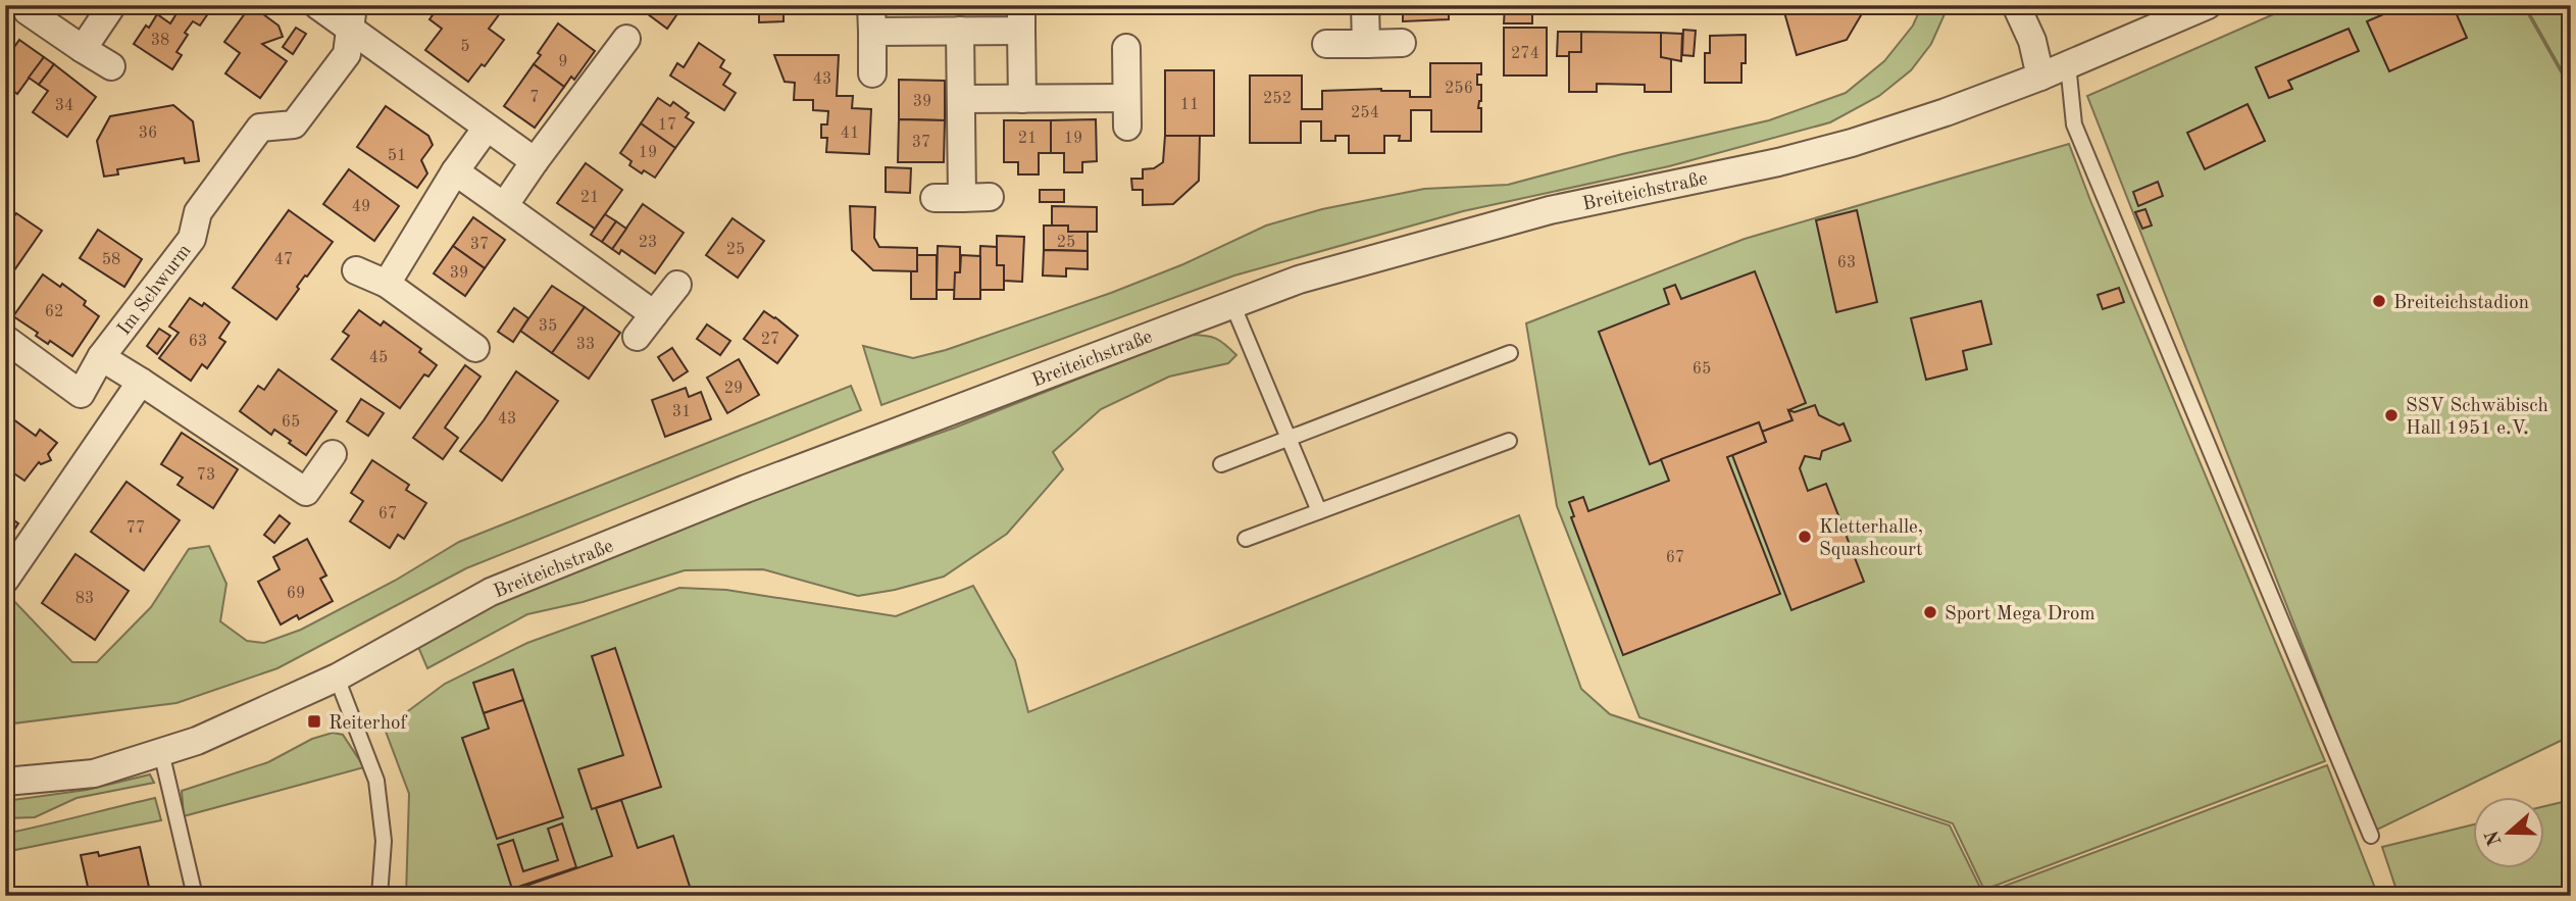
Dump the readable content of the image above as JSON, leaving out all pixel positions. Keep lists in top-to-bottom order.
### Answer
{
  "streets": {
    "street": ["Breiteichstraße", "Im Schwurm"]
  },
  "places": {
    "other": [
      "Breiteichstadion",
      "SSV Schwäbisch Hall 1951 e.V.",
      "Kletterhalle, Squashcourt",
      "Sport Mega Drom"
    ],
    "transit": ["Reiterhof"]
  },
  "house_numbers": [
    "38",
    "5",
    "274",
    "9",
    "43",
    "256",
    "7",
    "252",
    "39",
    "11",
    "34",
    "254",
    "17",
    "36",
    "41",
    "21",
    "19",
    "37",
    "19",
    "51",
    "21",
    "49",
    "23",
    "25",
    "37",
    "25",
    "58",
    "47",
    "63",
    "39",
    "62",
    "35",
    "27",
    "63",
    "33",
    "45",
    "65",
    "29",
    "31",
    "43",
    "65",
    "73",
    "67",
    "77",
    "67",
    "69",
    "83"
  ],
  "north": "left"
}
